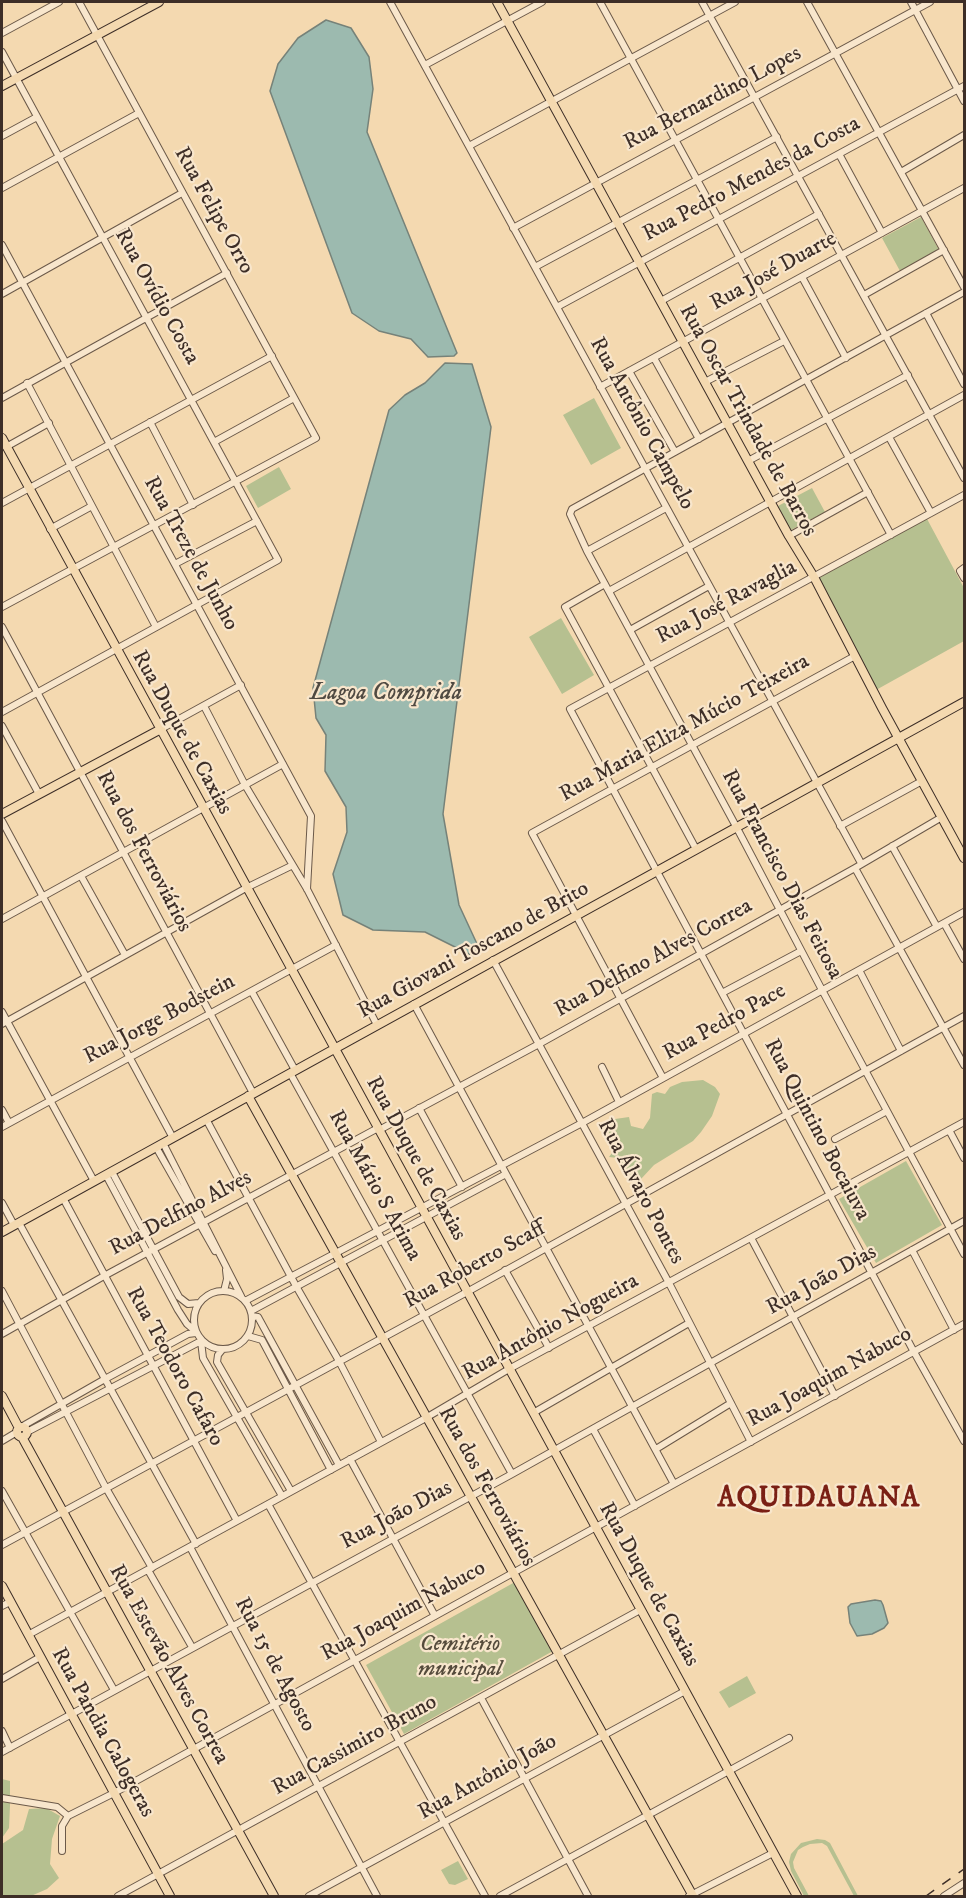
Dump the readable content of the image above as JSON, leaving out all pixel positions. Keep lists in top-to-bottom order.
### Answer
{
  "streets": {
    "main road": [
      "Rua Oscar Trindade de Barros",
      "Rua Duque de Caxias",
      "Rua dos Ferroviários",
      "Rua Giovani Toscano de Brito",
      "Rua Estevão Alves Correa",
      "Rua Pandia Calogeras"
    ],
    "street": [
      "Rua Bernardino Lopes",
      "Rua Pedro Mendes da Costa",
      "Rua Felipe Orro",
      "Rua José Duarte",
      "Rua Ovídio Costa",
      "Rua Antônio Campelo",
      "Rua Treze de Junho",
      "Rua José Ravaglia",
      "Rua Maria Eliza Múcio Teixeira",
      "Rua Francisco Dias Feitosa",
      "Rua Delfino Alves Correa",
      "Rua Jorge Bodstein",
      "Rua Pedro Pace",
      "Rua Quintino Bocaiuva",
      "Rua Mário S Arima",
      "Rua Álvaro Pontes",
      "Rua Delfino Alves",
      "Rua Roberto Scaff",
      "Rua João Dias",
      "Rua Antônio Nogueira",
      "Rua Teodoro Cafaro",
      "Rua Joaquim Nabuco",
      "Rua 15 de Agosto",
      "Rua Cassimiro Bruno",
      "Rua Antônio João"
    ]
  },
  "crossings": [
    ["Rua Bernardino Lopes", "Rua Oscar Trindade de Barros"],
    ["Rua Bernardino Lopes", "Rua Antônio Campelo"],
    ["Rua Pedro Mendes da Costa", "Rua Oscar Trindade de Barros"],
    ["Rua Pedro Mendes da Costa", "Rua Antônio Campelo"],
    ["Rua Felipe Orro", "Rua Ovídio Costa"],
    ["Rua José Duarte", "Rua Oscar Trindade de Barros"],
    ["Rua José Duarte", "Rua Antônio Campelo"],
    ["Rua Ovídio Costa", "Rua Treze de Junho"],
    ["Rua Oscar Trindade de Barros", "Rua José Ravaglia"],
    ["Rua Oscar Trindade de Barros", "Rua Maria Eliza Múcio Teixeira"],
    ["Rua Oscar Trindade de Barros", "Rua Giovani Toscano de Brito"],
    ["Rua Oscar Trindade de Barros", "Rua Delfino Alves Correa"],
    ["Rua Antônio Campelo", "Rua José Ravaglia"],
    ["Rua Antônio Campelo", "Rua Maria Eliza Múcio Teixeira"],
    ["Rua Antônio Campelo", "Rua Francisco Dias Feitosa"],
    ["Rua Antônio Campelo", "Rua Giovani Toscano de Brito"],
    ["Rua Antônio Campelo", "Rua Delfino Alves Correa"],
    ["Rua Antônio Campelo", "Rua Pedro Pace"],
    ["Rua Antônio Campelo", "Rua Roberto Scaff"],
    ["Rua José Ravaglia", "Rua Francisco Dias Feitosa"],
    ["Rua José Ravaglia", "Rua Quintino Bocaiuva"],
    ["Rua Maria Eliza Múcio Teixeira", "Rua Francisco Dias Feitosa"],
    ["Rua Maria Eliza Múcio Teixeira", "Rua Giovani Toscano de Brito"],
    ["Rua Maria Eliza Múcio Teixeira", "Rua Quintino Bocaiuva"],
    ["Rua Duque de Caxias", "Rua Giovani Toscano de Brito"],
    ["Rua Duque de Caxias", "Rua Jorge Bodstein"],
    ["Rua Duque de Caxias", "Rua Pedro Pace"],
    ["Rua Duque de Caxias", "Rua Delfino Alves"],
    ["Rua Duque de Caxias", "Rua Roberto Scaff"],
    ["Rua Duque de Caxias", "Rua João Dias"],
    ["Rua Duque de Caxias", "Rua Antônio Nogueira"],
    ["Rua Duque de Caxias", "Rua Joaquim Nabuco"],
    ["Rua Duque de Caxias", "Rua Cassimiro Bruno"],
    ["Rua Duque de Caxias", "Rua Antônio João"],
    ["Rua dos Ferroviários", "Rua Giovani Toscano de Brito"],
    ["Rua dos Ferroviários", "Rua Jorge Bodstein"],
    ["Rua dos Ferroviários", "Rua Pedro Pace"],
    ["Rua dos Ferroviários", "Rua Delfino Alves"],
    ["Rua dos Ferroviários", "Rua Roberto Scaff"],
    ["Rua dos Ferroviários", "Rua João Dias"],
    ["Rua dos Ferroviários", "Rua Antônio Nogueira"],
    ["Rua dos Ferroviários", "Rua Joaquim Nabuco"],
    ["Rua dos Ferroviários", "Rua Cassimiro Bruno"],
    ["Rua dos Ferroviários", "Rua Antônio João"],
    ["Rua Francisco Dias Feitosa", "Rua Giovani Toscano de Brito"],
    ["Rua Francisco Dias Feitosa", "Rua Delfino Alves Correa"],
    ["Rua Francisco Dias Feitosa", "Rua Pedro Pace"],
    ["Rua Francisco Dias Feitosa", "Rua Roberto Scaff"],
    ["Rua Francisco Dias Feitosa", "Rua João Dias"],
    ["Rua Francisco Dias Feitosa", "Rua Antônio Nogueira"],
    ["Rua Giovani Toscano de Brito", "Rua Quintino Bocaiuva"],
    ["Rua Giovani Toscano de Brito", "Rua Mário S Arima"],
    ["Rua Giovani Toscano de Brito", "Rua Álvaro Pontes"],
    ["Rua Giovani Toscano de Brito", "Rua Teodoro Cafaro"],
    ["Rua Giovani Toscano de Brito", "Rua 15 de Agosto"],
    ["Rua Delfino Alves Correa", "Rua Quintino Bocaiuva"],
    ["Rua Delfino Alves Correa", "Rua Álvaro Pontes"],
    ["Rua Delfino Alves Correa", "Rua Delfino Alves"],
    ["Rua Jorge Bodstein", "Rua Mário S Arima"],
    ["Rua Pedro Pace", "Rua Quintino Bocaiuva"],
    ["Rua Pedro Pace", "Rua Mário S Arima"],
    ["Rua Pedro Pace", "Rua Álvaro Pontes"],
    ["Rua Quintino Bocaiuva", "Rua Roberto Scaff"],
    ["Rua Quintino Bocaiuva", "Rua João Dias"],
    ["Rua Quintino Bocaiuva", "Rua Antônio Nogueira"],
    ["Rua Quintino Bocaiuva", "Rua Joaquim Nabuco"],
    ["Rua Mário S Arima", "Rua Delfino Alves"],
    ["Rua Mário S Arima", "Rua Roberto Scaff"],
    ["Rua Mário S Arima", "Rua João Dias"],
    ["Rua Mário S Arima", "Rua Antônio Nogueira"],
    ["Rua Álvaro Pontes", "Rua Delfino Alves"],
    ["Rua Álvaro Pontes", "Rua Roberto Scaff"],
    ["Rua Álvaro Pontes", "Rua João Dias"],
    ["Rua Álvaro Pontes", "Rua Antônio Nogueira"],
    ["Rua Álvaro Pontes", "Rua Joaquim Nabuco"],
    ["Rua Delfino Alves", "Rua Teodoro Cafaro"],
    ["Rua Delfino Alves", "Rua 15 de Agosto"],
    ["Rua Roberto Scaff", "Rua Teodoro Cafaro"],
    ["Rua Roberto Scaff", "Rua Estevão Alves Correa"],
    ["Rua Roberto Scaff", "Rua 15 de Agosto"],
    ["Rua João Dias", "Rua Estevão Alves Correa"],
    ["Rua João Dias", "Rua 15 de Agosto"],
    ["Rua João Dias", "Rua Pandia Calogeras"],
    ["Rua Antônio Nogueira", "Rua Teodoro Cafaro"],
    ["Rua Antônio Nogueira", "Rua Estevão Alves Correa"],
    ["Rua Antônio Nogueira", "Rua 15 de Agosto"],
    ["Rua Antônio Nogueira", "Rua Pandia Calogeras"],
    ["Rua Joaquim Nabuco", "Rua Estevão Alves Correa"],
    ["Rua Joaquim Nabuco", "Rua 15 de Agosto"],
    ["Rua Joaquim Nabuco", "Rua Pandia Calogeras"],
    ["Rua Estevão Alves Correa", "Rua Cassimiro Bruno"],
    ["Rua 15 de Agosto", "Rua Cassimiro Bruno"],
    ["Rua 15 de Agosto", "Rua Antônio João"],
    ["Rua Pandia Calogeras", "Rua Cassimiro Bruno"]
  ],
  "districts": ["AQUIDAUANA"],
  "water": ["Lagoa Comprida"],
  "parks": ["Cemitério municipal"]
}
